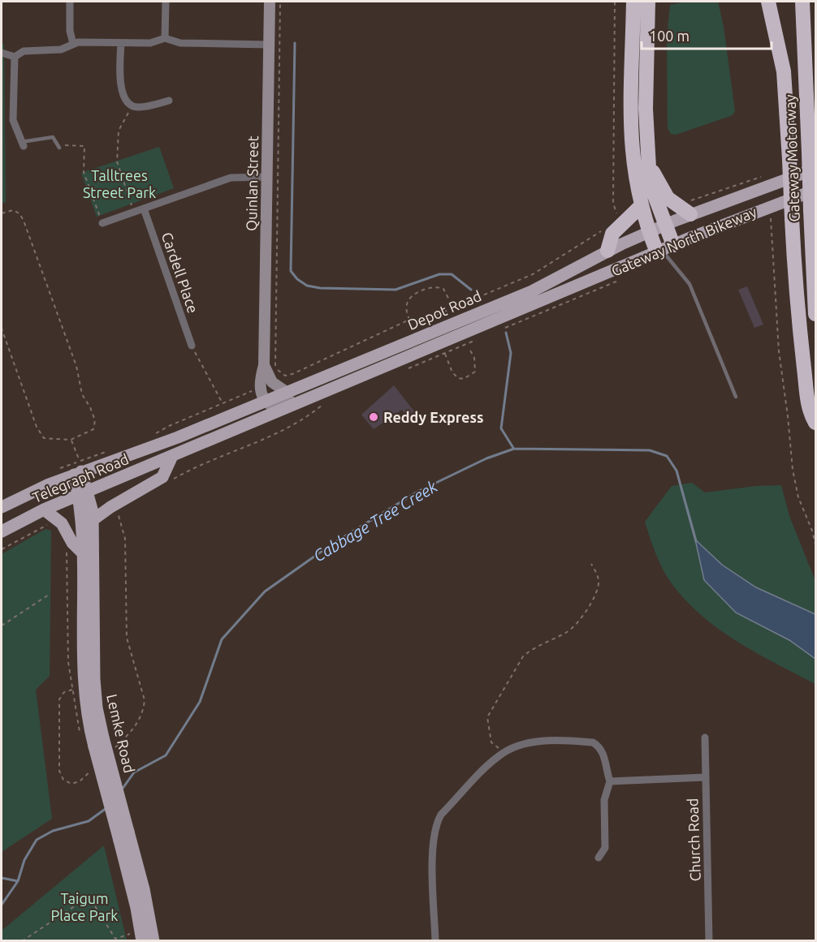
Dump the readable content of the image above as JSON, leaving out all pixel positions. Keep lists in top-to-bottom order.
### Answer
{
  "streets": {
    "highway": ["Gateway Motorway"],
    "main road": ["Depot Road", "Telegraph Road", "Lemke Road"],
    "street": ["Quinlan Street", "Cardell Place", "Church Road"],
    "path": ["Gateway North Bikeway"]
  },
  "crossings": [
    ["Quinlan Street", "Depot Road"],
    ["Depot Road", "Telegraph Road"],
    ["Depot Road", "Lemke Road"],
    ["Telegraph Road", "Lemke Road"]
  ],
  "water": ["Cabbage Tree Creek"],
  "parks": ["Talltrees Street Park", "Taigum Place Park"],
  "places": ["Reddy Express"],
  "scale_bar": "100 m"
}
